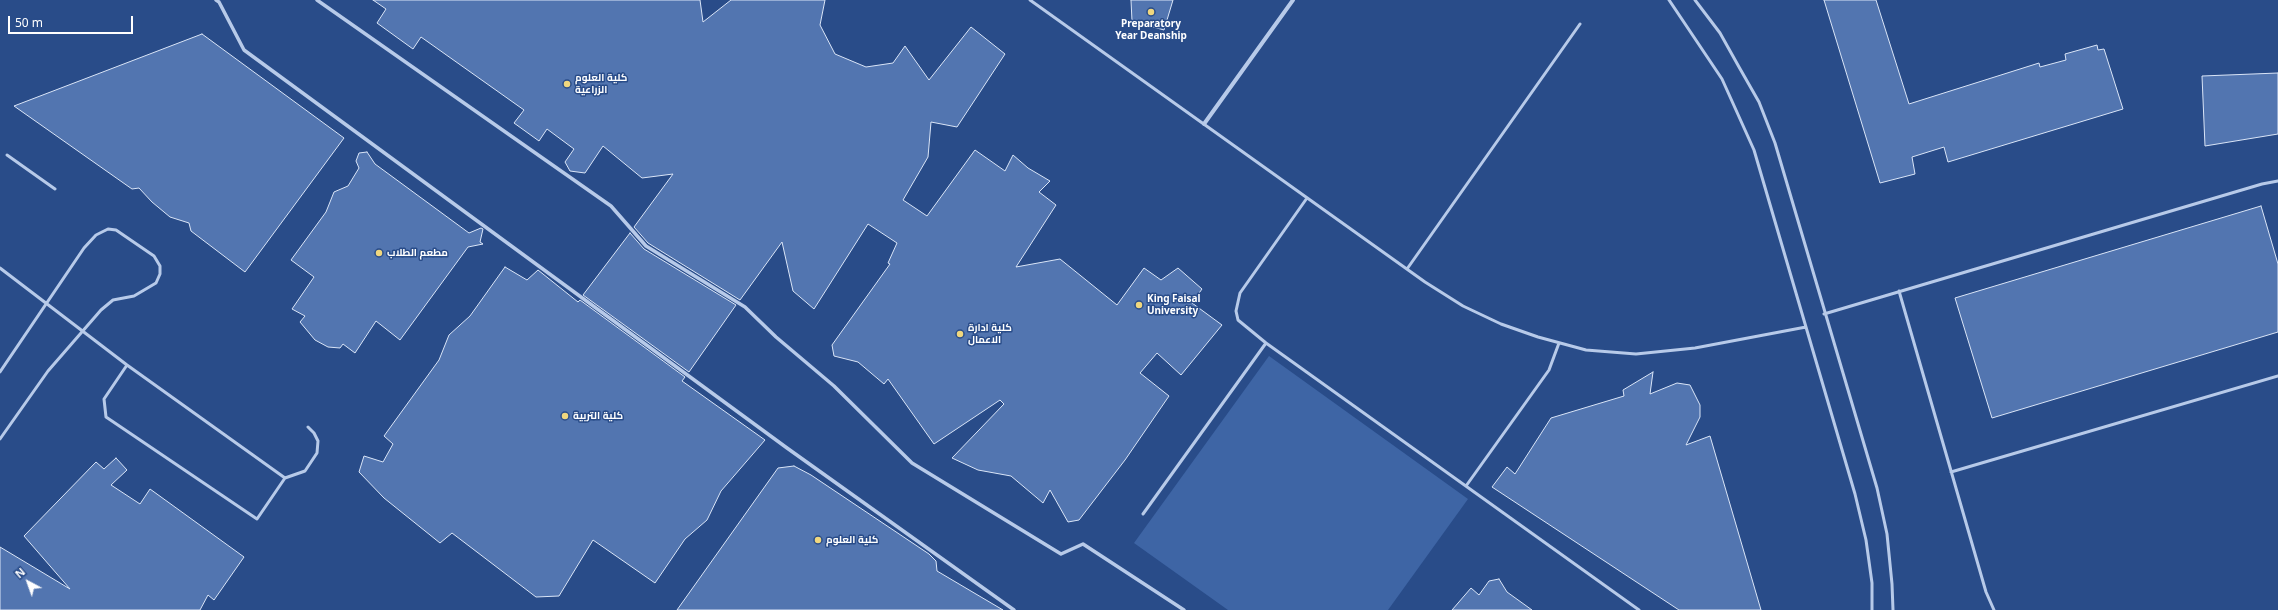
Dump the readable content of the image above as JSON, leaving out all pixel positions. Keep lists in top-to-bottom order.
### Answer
{
  "places": [
    "Preparatory Year Deanship",
    "كلية العلوم الزراعية",
    "مطعم الطلاب",
    "King Faisal University",
    "كلية ادارة الاعمال",
    "كلية التربية",
    "كلية العلوم"
  ],
  "scale_bar": "50 m",
  "north": "top left"
}
